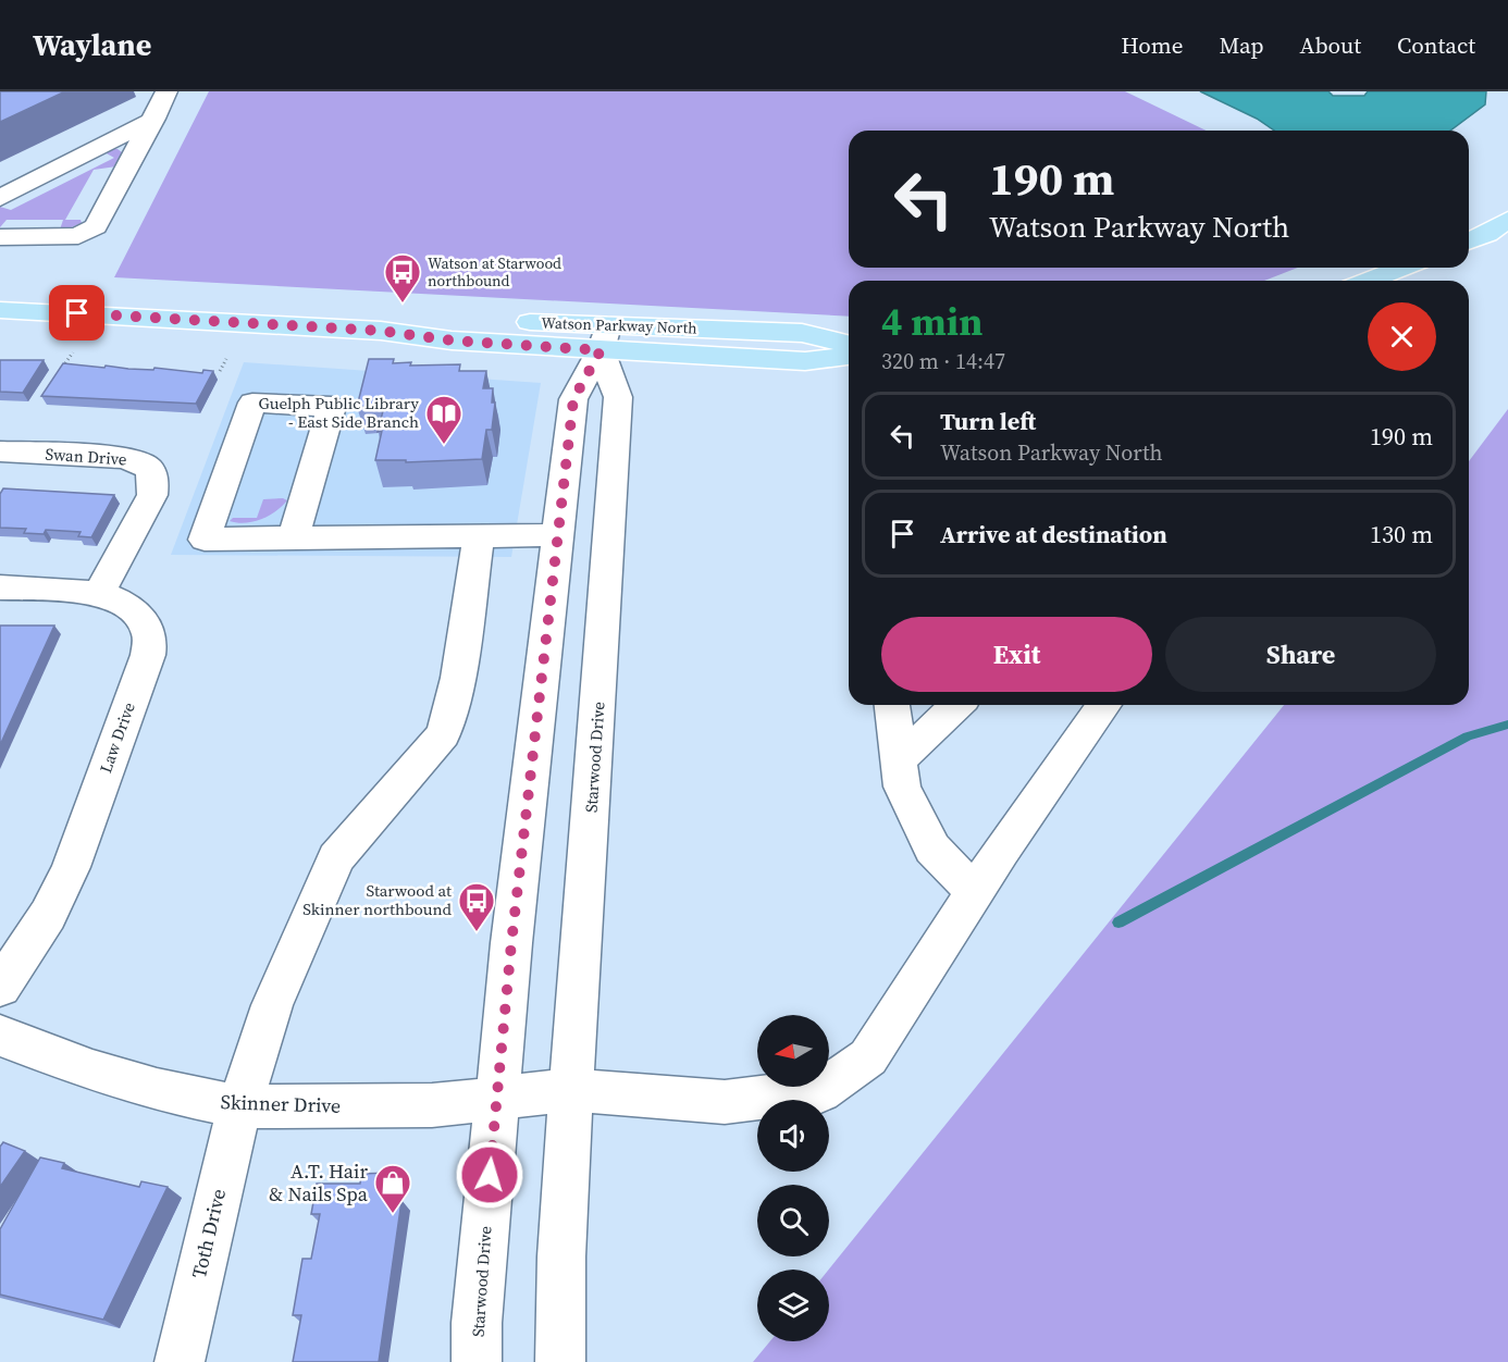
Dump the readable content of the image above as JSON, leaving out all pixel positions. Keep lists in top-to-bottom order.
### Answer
{
  "streets": {
    "main road": ["Watson Parkway North"],
    "street": [
      "Swan Drive",
      "Law Drive",
      "Starwood Drive",
      "Skinner Drive",
      "Toth Drive"
    ]
  },
  "crossings": [
    ["Watson Parkway North", "Starwood Drive"],
    ["Swan Drive", "Law Drive"],
    ["Starwood Drive", "Skinner Drive"],
    ["Skinner Drive", "Toth Drive"]
  ],
  "places": {
    "bus stop": ["Watson at Starwood northbound", "Starwood at Skinner northbound"],
    "library": ["Guelph Public Library - East Side Branch"],
    "shop": ["A.T. Hair & Nails Spa"]
  },
  "north": "left",
  "page": {
    "header": "Waylane",
    "nav": [
      "Home",
      "Map",
      "About",
      "Contact"
    ],
    "turn": ["190 m", "Watson Parkway North"],
    "heading": ["4 min", "320 m · 14:47"],
    "list": [
      {
        "name": "Turn left",
        "note": "Watson Parkway North",
        "value": "190 m"
      },
      {
        "name": "Arrive at destination",
        "value": "130 m"
      }
    ],
    "buttons": ["Exit", "Share"]
  }
}
